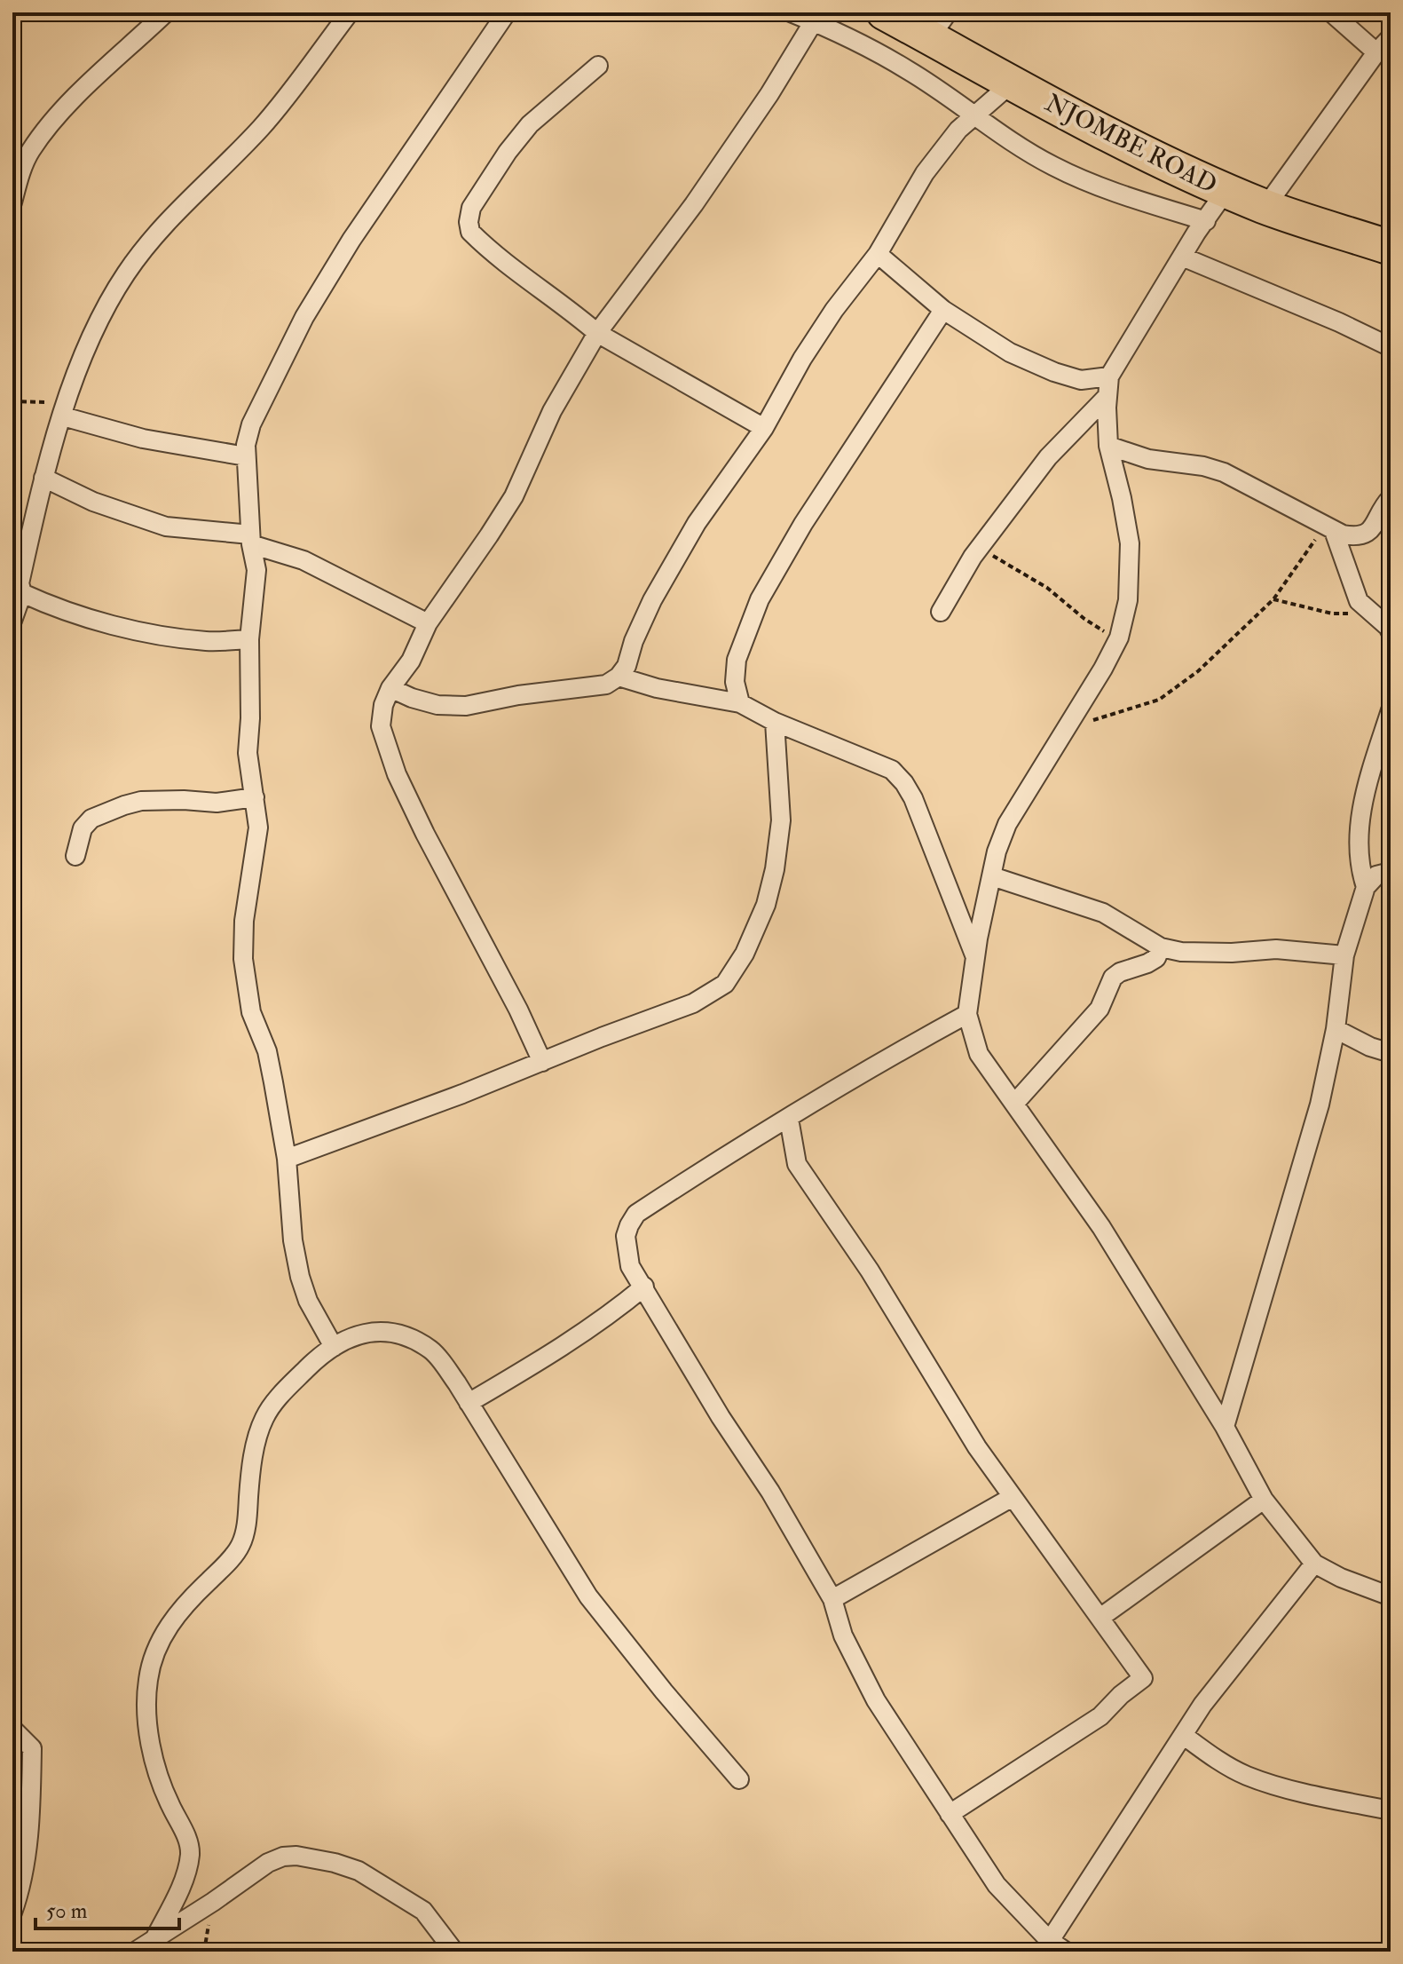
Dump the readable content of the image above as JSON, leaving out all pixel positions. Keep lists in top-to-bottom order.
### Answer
{
  "streets": {
    "highway": ["NJOMBE ROAD"]
  },
  "scale_bar": "50 m"
}
